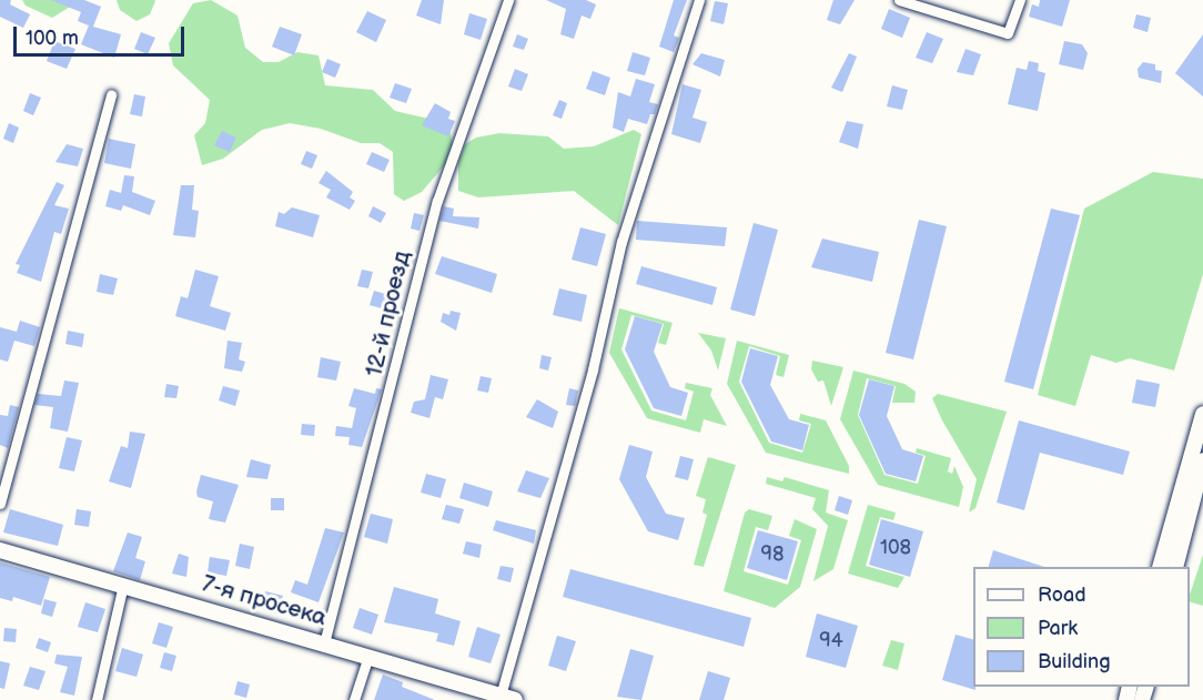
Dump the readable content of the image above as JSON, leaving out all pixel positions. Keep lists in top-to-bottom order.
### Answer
{
  "streets": {
    "street": ["12-й проезд", "7-я просека"]
  },
  "crossings": [
    ["12-й проезд", "7-я просека"]
  ],
  "house_numbers": ["108", "98", "94"],
  "legend": ["Road", "Park", "Building"],
  "scale_bar": "100 m"
}
